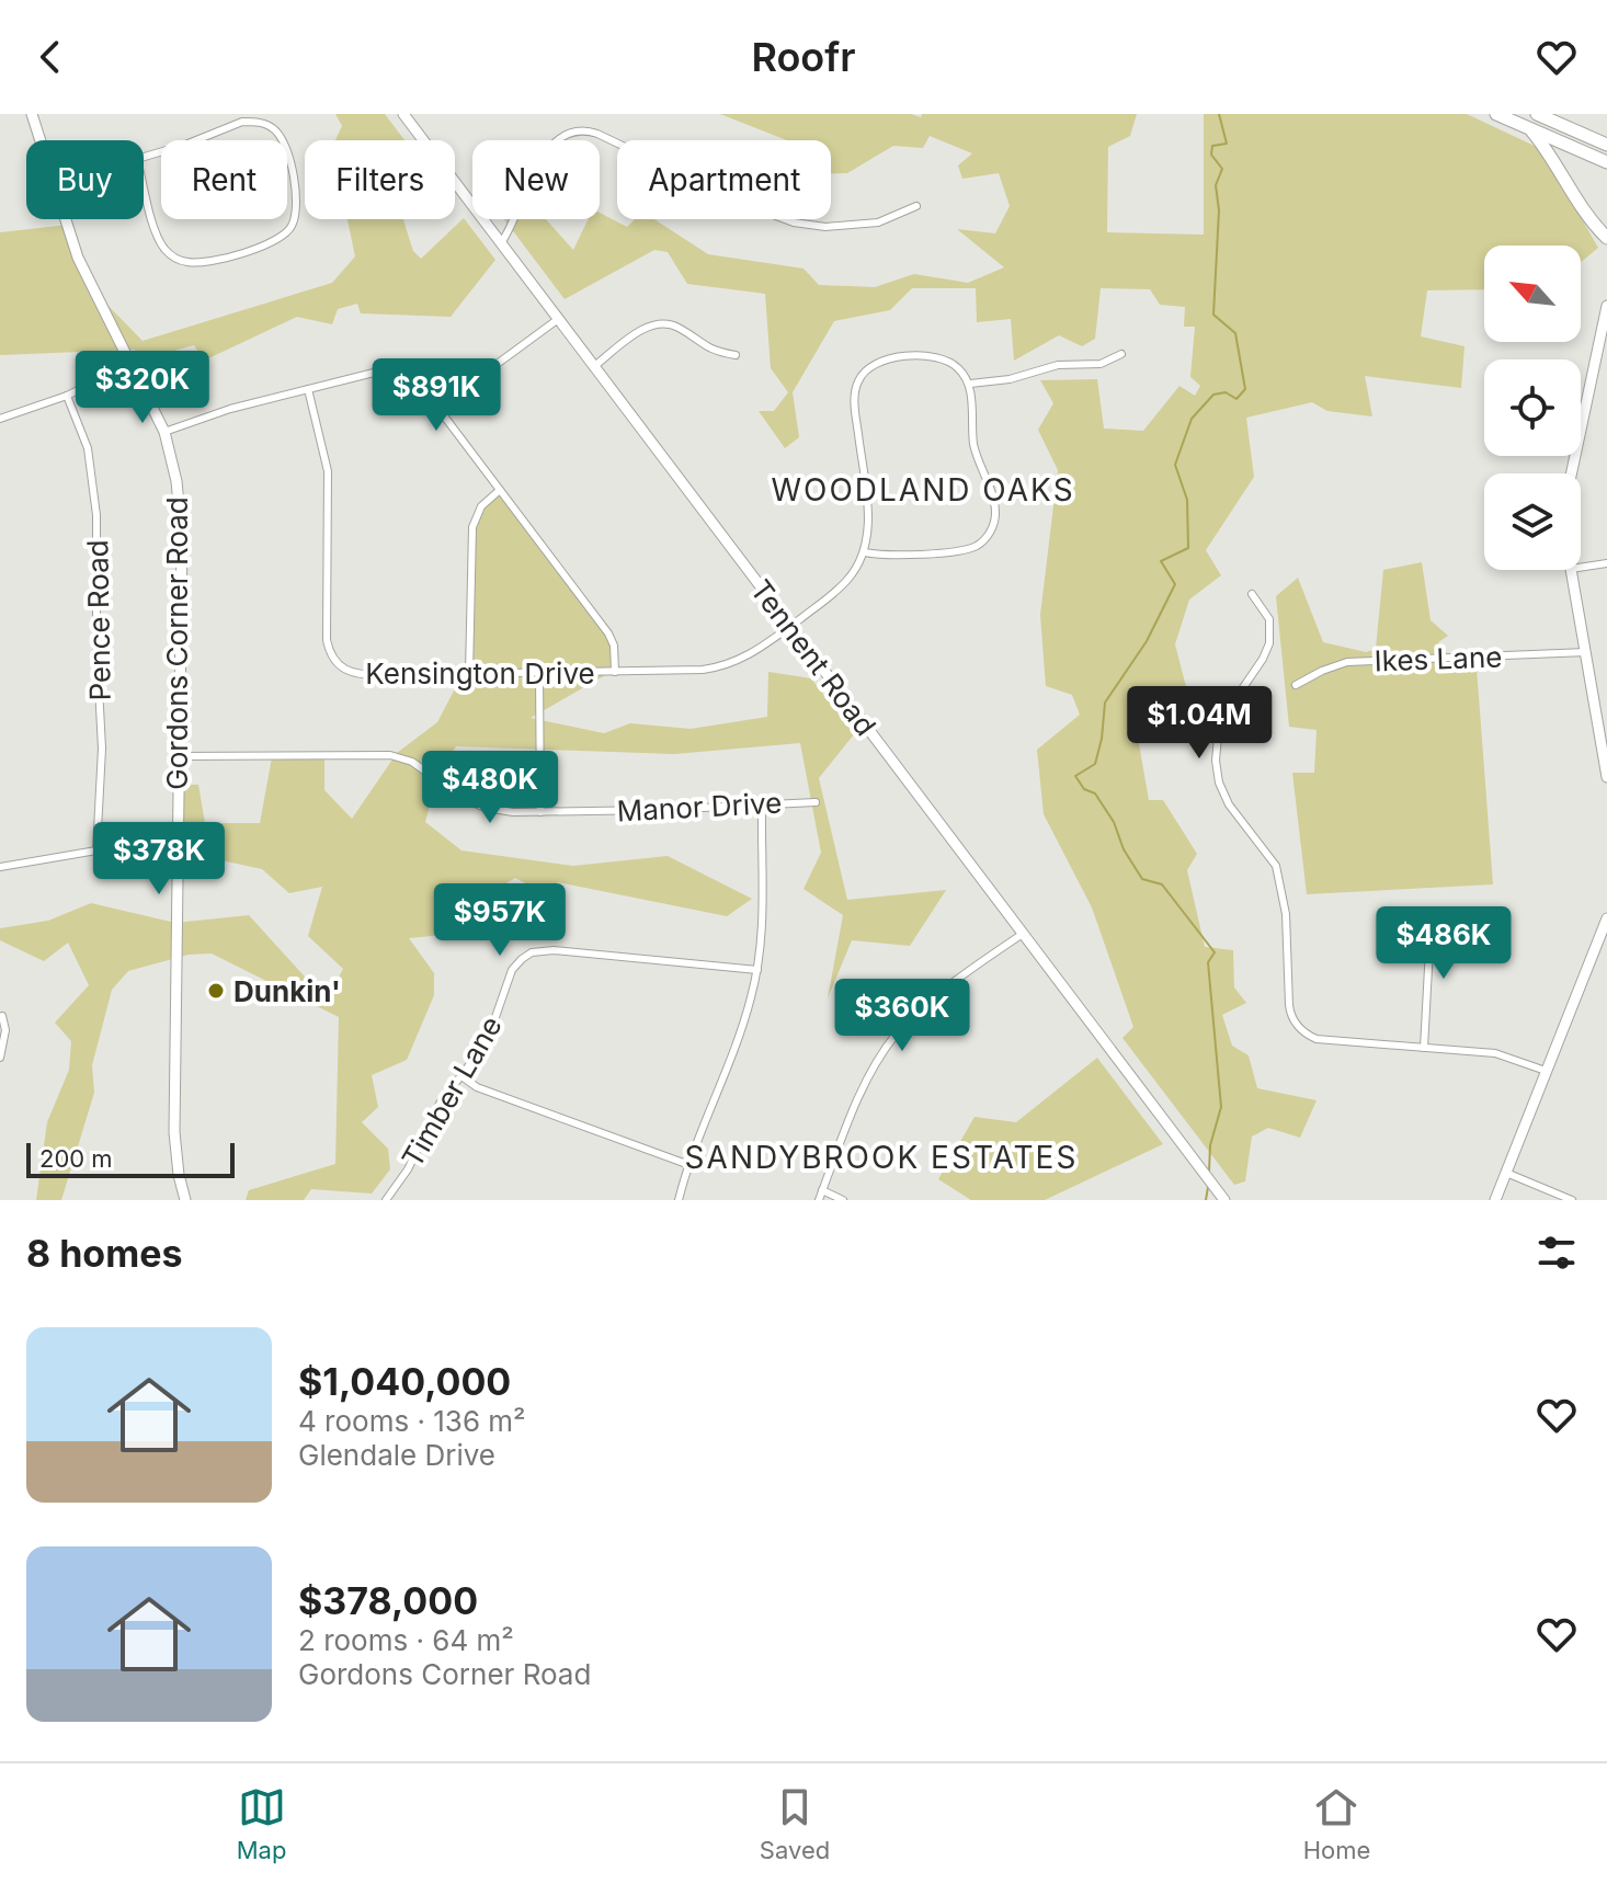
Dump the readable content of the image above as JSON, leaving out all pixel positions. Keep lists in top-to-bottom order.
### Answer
{
  "streets": {
    "street": [
      "Pence Road",
      "Gordons Corner Road",
      "Tennent Road",
      "Ikes Lane",
      "Kensington Drive",
      "Manor Drive",
      "Timber Lane"
    ]
  },
  "crossings": [
    ["Gordons Corner Road", "Manor Drive"],
    ["Tennent Road", "Kensington Drive"]
  ],
  "districts": ["WOODLAND OAKS", "SANDYBROOK ESTATES"],
  "places": ["Dunkin'"],
  "scale_bar": "200 m",
  "north": "top left",
  "page": {
    "header": "Roofr",
    "chip": [
      "Buy",
      "Rent",
      "Filters",
      "New",
      "Apartment"
    ],
    "price": [
      "$320K",
      "$891K",
      "$1.04M",
      "$480K",
      "$378K",
      "$957K",
      "$486K",
      "$360K"
    ],
    "scale": "200 m",
    "heading": "8 homes",
    "list": [
      {
        "name": "$1,040,000",
        "note": "4 rooms · 136 m² · Glendale Drive"
      },
      {
        "name": "$378,000",
        "note": "2 rooms · 64 m² · Gordons Corner Road"
      }
    ],
    "tabs": ["Map", "Saved", "Home"]
  }
}
